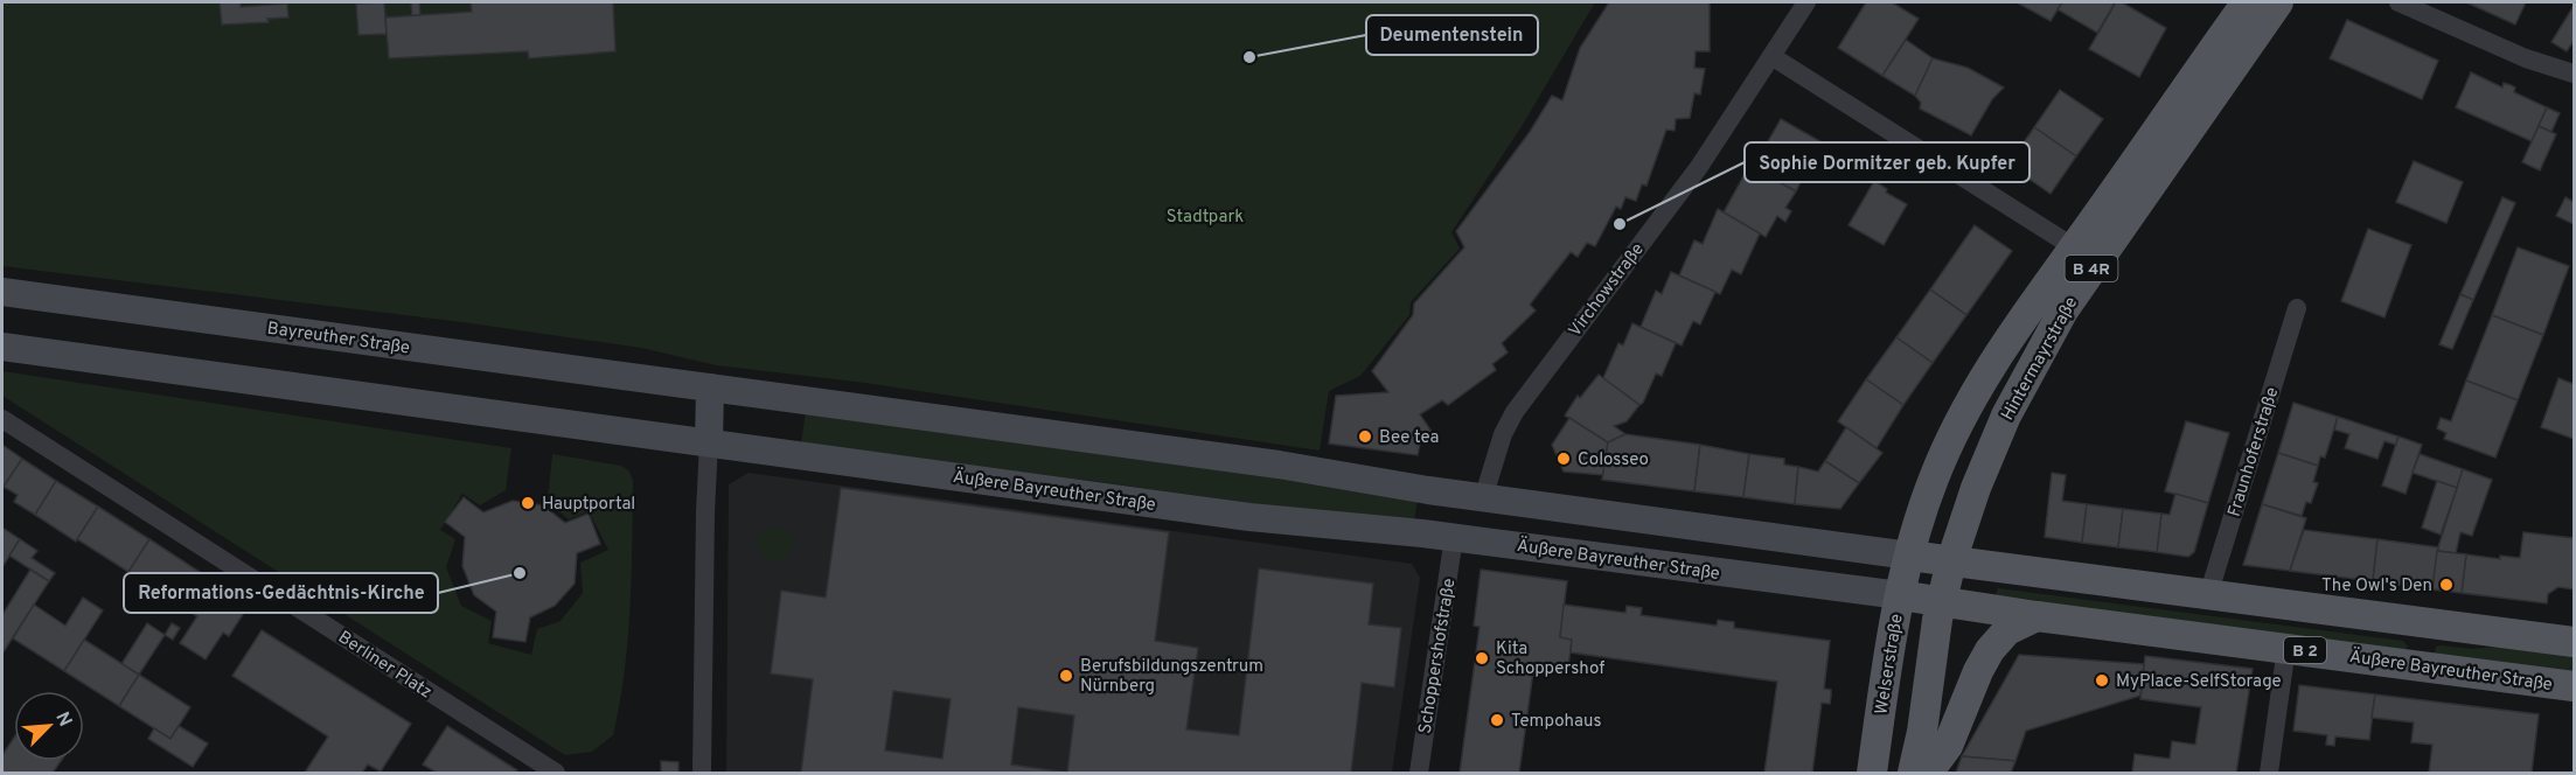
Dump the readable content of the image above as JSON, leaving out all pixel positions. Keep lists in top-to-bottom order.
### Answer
{
  "streets": {
    "main road": [
      "B 4R",
      "Bayreuther Straße",
      "Hintermayrstraße",
      "Äußere Bayreuther Straße",
      "B 2",
      "Welserstraße"
    ],
    "street": [
      "Virchowstraße",
      "Fraunhoferstraße",
      "Schoppershofstraße",
      "Berliner Platz"
    ]
  },
  "crossings": [
    ["B 4R", "Hintermayrstraße"],
    ["B 4R", "Äußere Bayreuther Straße"],
    ["Hintermayrstraße", "Äußere Bayreuther Straße"],
    ["Hintermayrstraße", "Welserstraße"],
    ["Äußere Bayreuther Straße", "Schoppershofstraße"],
    ["Äußere Bayreuther Straße", "Welserstraße"]
  ],
  "parks": ["Stadtpark"],
  "places": [
    "Deumentenstein",
    "Sophie Dormitzer geb. Kupfer",
    "Bee tea",
    "Colosseo",
    "Hauptportal",
    "Reformations-Gedächtnis-Kirche",
    "The Owl's Den",
    "Kita Schoppershof",
    "Berufsbildungszentrum Nürnberg",
    "MyPlace-SelfStorage",
    "Tempohaus"
  ],
  "north": "top right"
}
